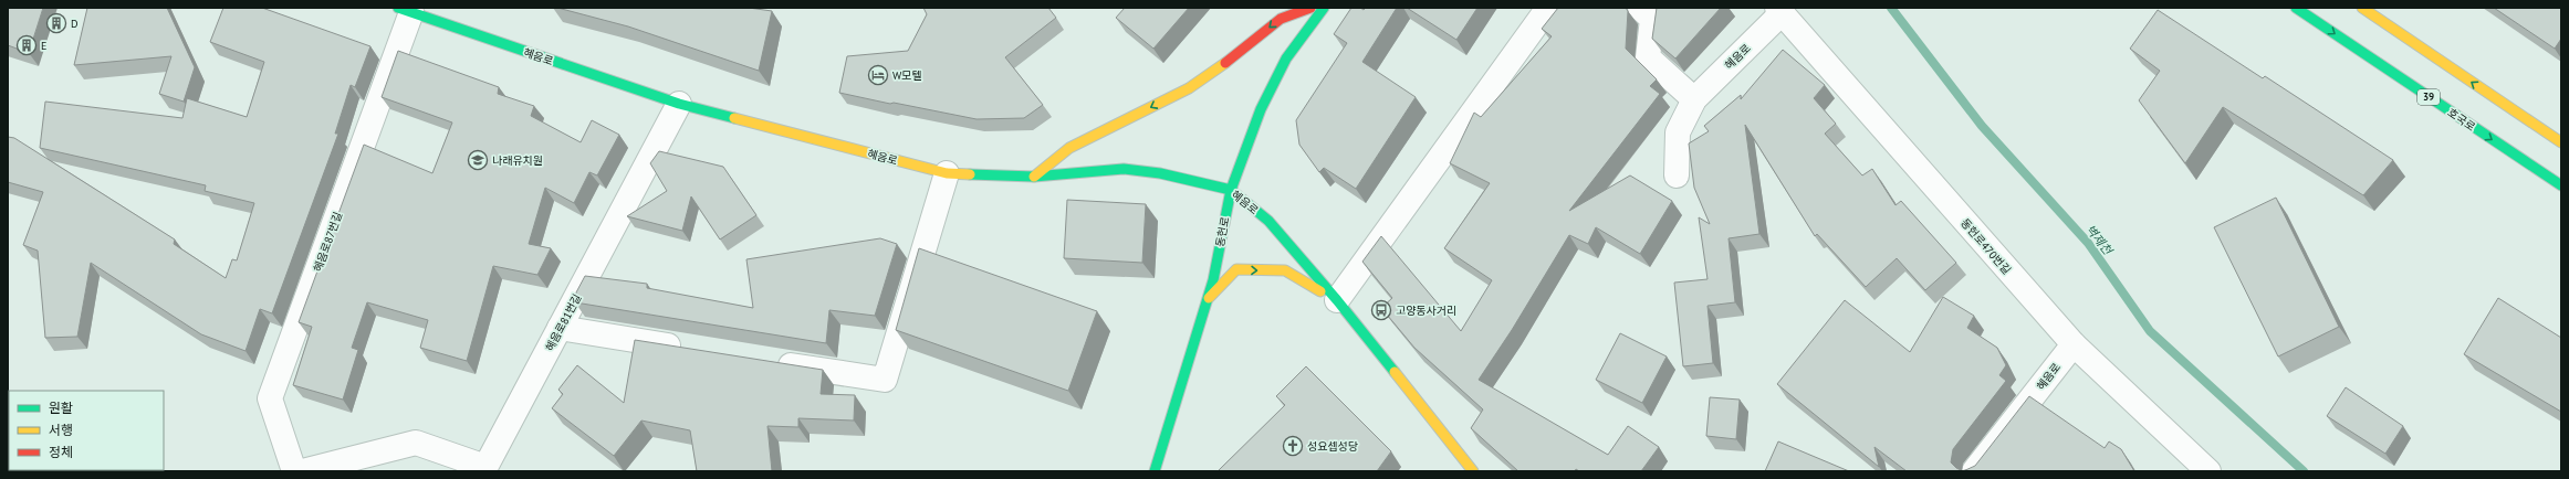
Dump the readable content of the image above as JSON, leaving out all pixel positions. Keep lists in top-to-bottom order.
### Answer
{
  "streets": {
    "main road": [
      "혜음로",
      "39",
      "호국로",
      "동헌로"
    ],
    "street": ["혜음로87번길", "동헌로470번길", "혜음로81번길"]
  },
  "crossings": [
    ["혜음로", "동헌로"],
    ["혜음로", "혜음로87번길"],
    ["혜음로", "동헌로470번길"],
    ["혜음로", "혜음로81번길"]
  ],
  "water": ["벽제천"],
  "places": {
    "building": ["D", "E"],
    "hotel": ["W모텔"],
    "school or university": ["나래유치원"],
    "bus stop": ["고양동사거리"],
    "church": ["성요셉성당"]
  },
  "legend": ["원활", "서행", "정체"]
}
